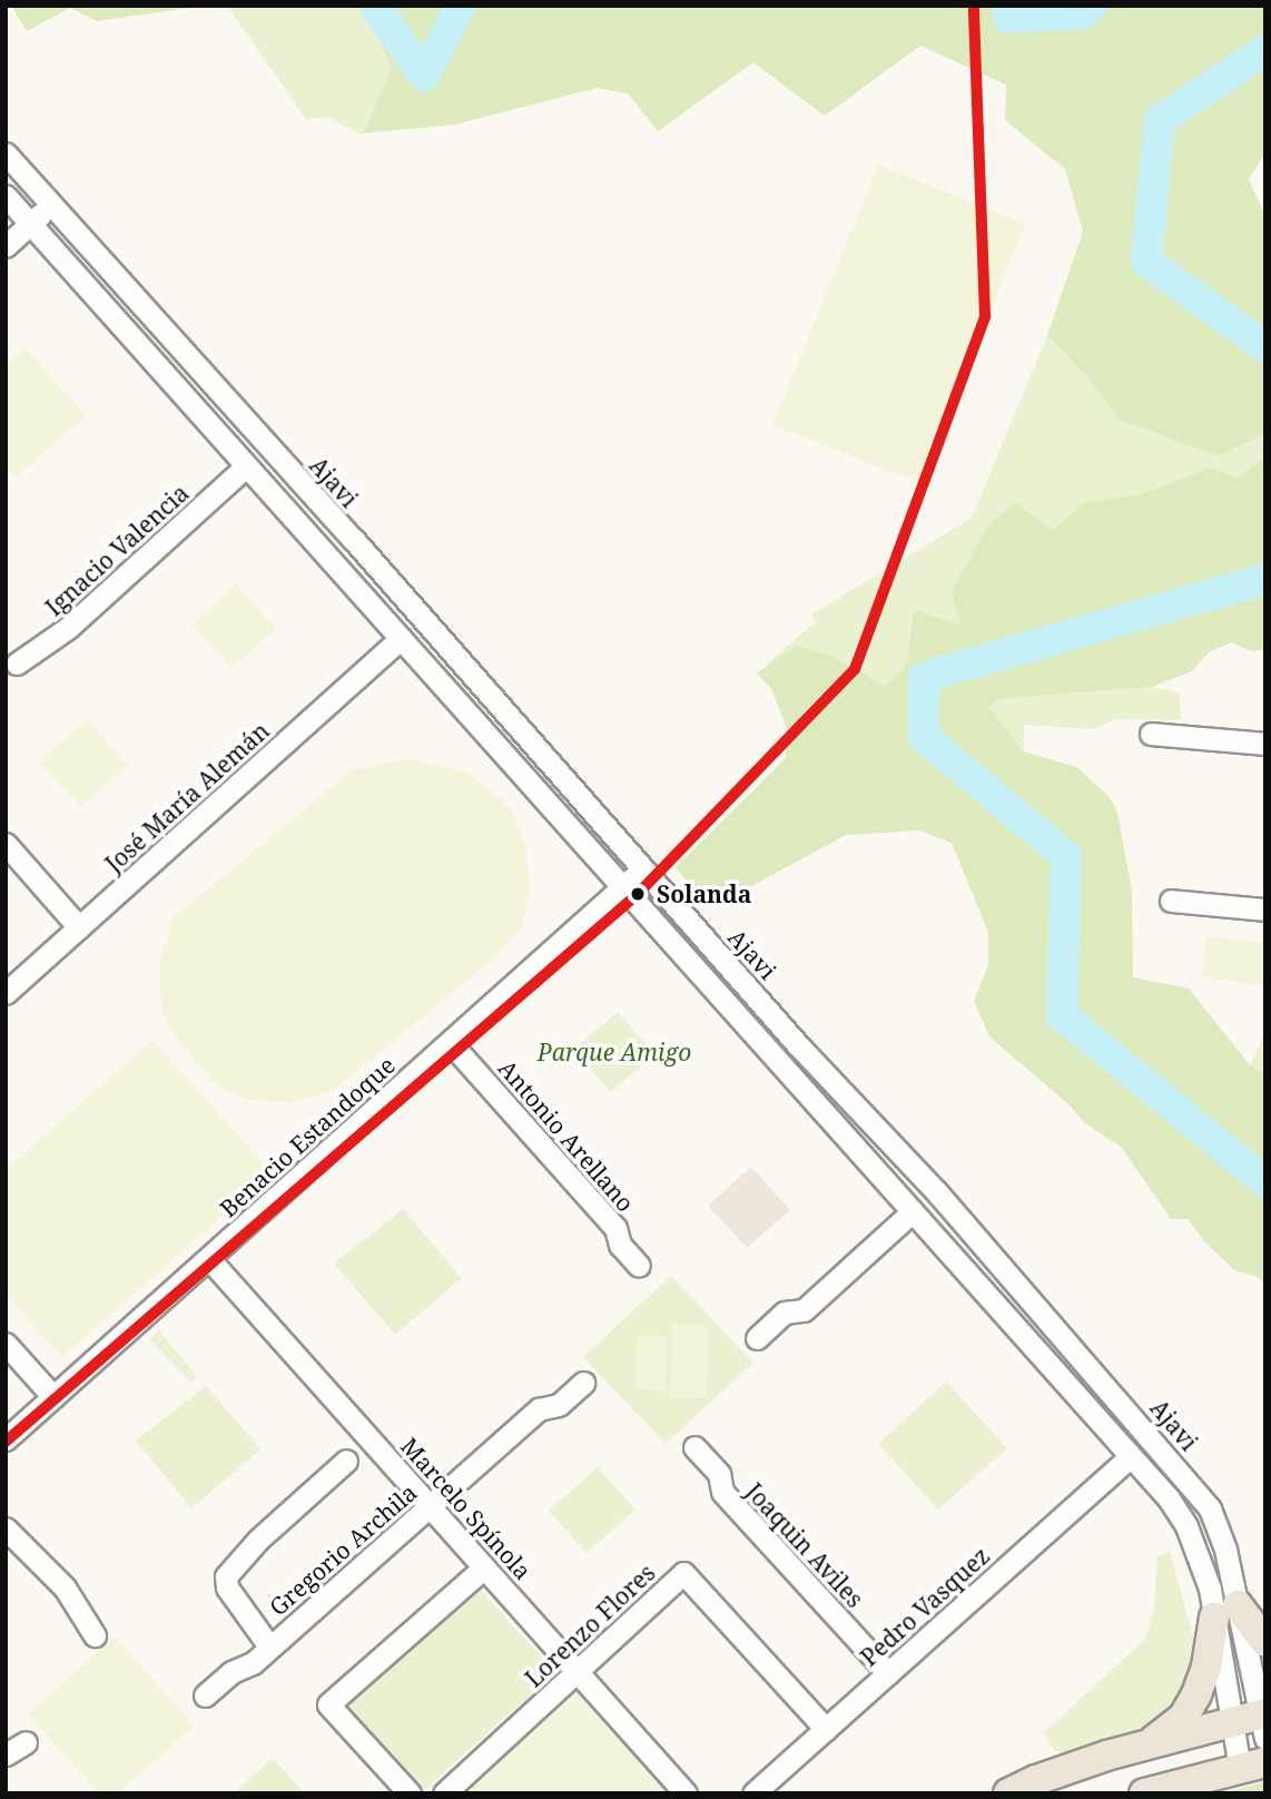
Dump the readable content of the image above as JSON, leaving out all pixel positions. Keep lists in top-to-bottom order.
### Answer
{
  "streets": {
    "street": [
      "Ajavi",
      "Ignacio Valencia",
      "José María Alemán",
      "Antonio Arellano",
      "Benacio Estandoque",
      "Marcelo Spínola",
      "Joaquin Aviles",
      "Gregorio Archila",
      "Pedro Vasquez",
      "Lorenzo Flores"
    ]
  },
  "crossings": [
    ["Ajavi", "Ignacio Valencia"],
    ["Ajavi", "José María Alemán"],
    ["Ajavi", "Benacio Estandoque"],
    ["Ajavi", "Pedro Vasquez"],
    ["Antonio Arellano", "Benacio Estandoque"],
    ["Benacio Estandoque", "Marcelo Spínola"],
    ["Marcelo Spínola", "Gregorio Archila"],
    ["Marcelo Spínola", "Lorenzo Flores"],
    ["Joaquin Aviles", "Pedro Vasquez"],
    ["Pedro Vasquez", "Lorenzo Flores"]
  ],
  "parks": ["Parque Amigo"],
  "places": ["Solanda"]
}
